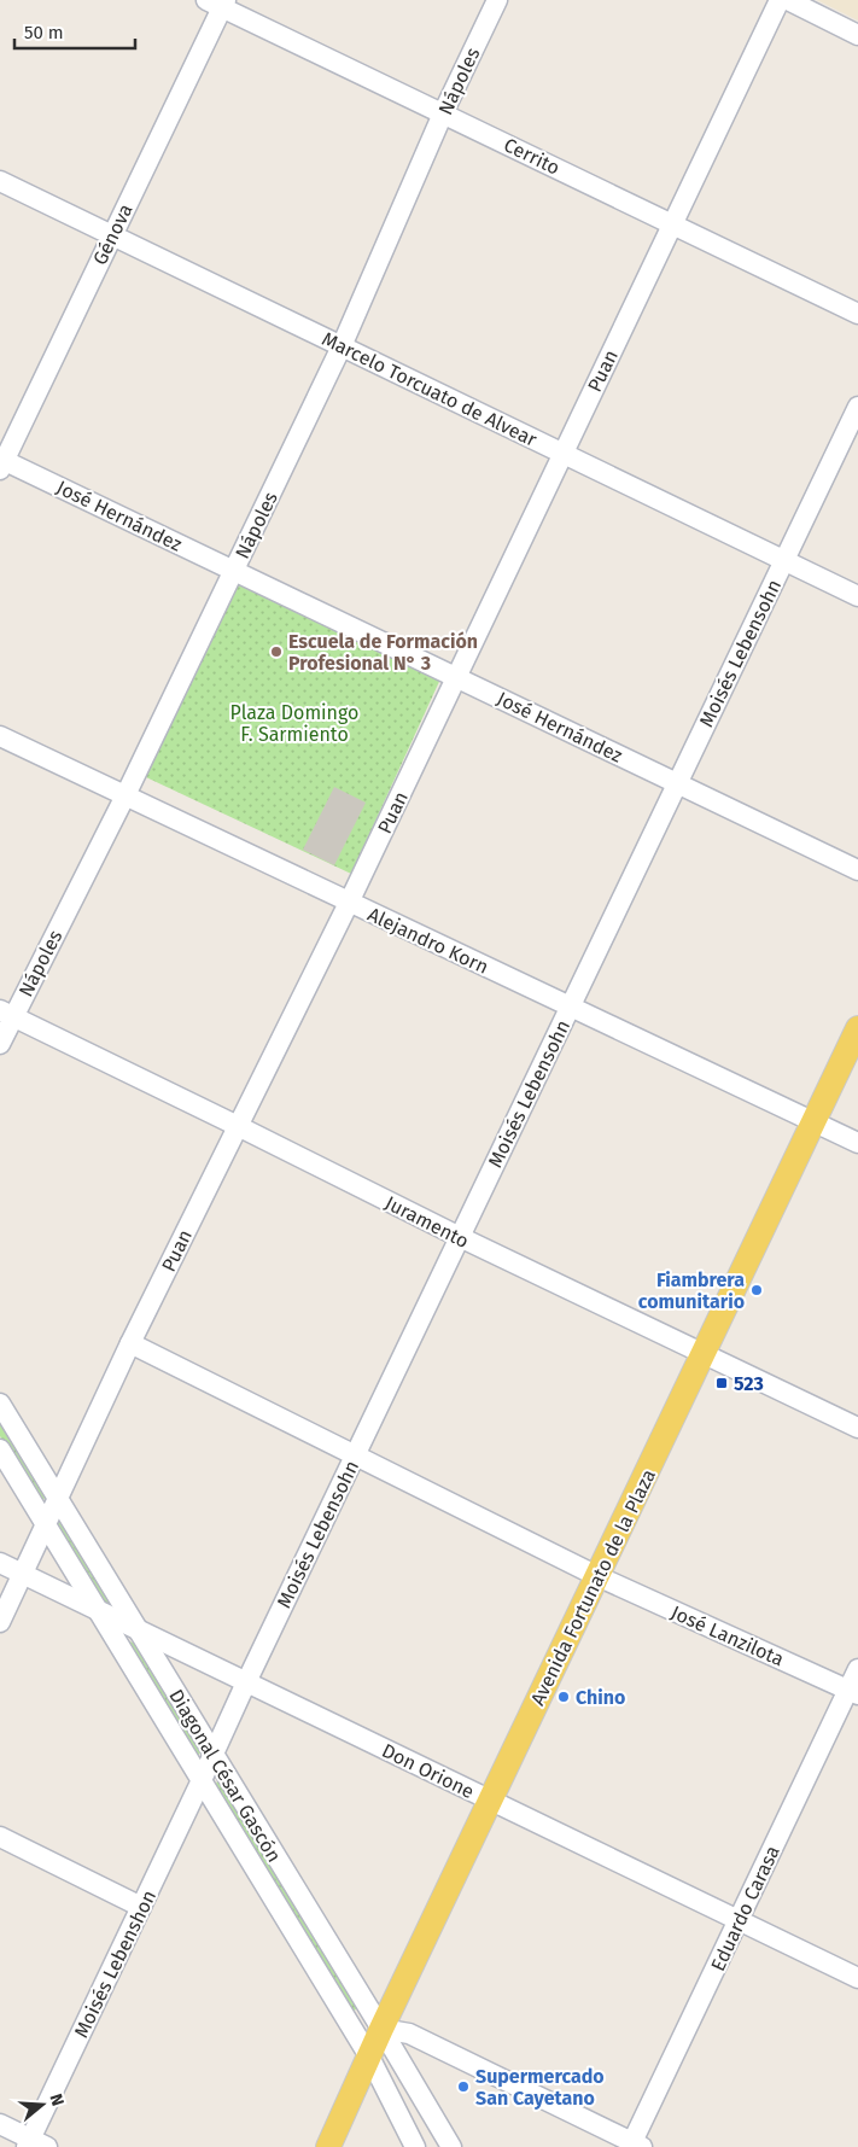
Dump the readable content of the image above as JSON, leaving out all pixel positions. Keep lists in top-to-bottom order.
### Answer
{
  "streets": {
    "main road": ["Avenida Fortunato de la Plaza"],
    "street": [
      "Nápoles",
      "Cerrito",
      "Génova",
      "Puan",
      "Marcelo Torcuato de Alvear",
      "José Hernández",
      "Moisés Lebensohn",
      "Alejandro Korn",
      "Juramento",
      "José Lanzilota",
      "Don Orione",
      "Diagonal César Gascón",
      "Eduardo Carasa",
      "Moisés Lebenshon"
    ]
  },
  "crossings": [
    ["Nápoles", "Cerrito"],
    ["Nápoles", "Marcelo Torcuato de Alvear"],
    ["Nápoles", "José Hernández"],
    ["Nápoles", "Alejandro Korn"],
    ["Nápoles", "Juramento"],
    ["Cerrito", "Génova"],
    ["Cerrito", "Puan"],
    ["Génova", "Marcelo Torcuato de Alvear"],
    ["Génova", "José Hernández"],
    ["Puan", "Marcelo Torcuato de Alvear"],
    ["Puan", "José Hernández"],
    ["Puan", "Alejandro Korn"],
    ["Puan", "Juramento"],
    ["Puan", "José Lanzilota"],
    ["Puan", "Don Orione"],
    ["Puan", "Diagonal César Gascón"],
    ["Marcelo Torcuato de Alvear", "Moisés Lebensohn"],
    ["José Hernández", "Moisés Lebensohn"],
    ["Moisés Lebensohn", "Alejandro Korn"],
    ["Moisés Lebensohn", "Juramento"],
    ["Moisés Lebensohn", "José Lanzilota"],
    ["Moisés Lebensohn", "Don Orione"],
    ["Moisés Lebensohn", "Diagonal César Gascón"],
    ["Moisés Lebensohn", "Moisés Lebenshon"],
    ["Alejandro Korn", "Avenida Fortunato de la Plaza"],
    ["Juramento", "Avenida Fortunato de la Plaza"],
    ["Avenida Fortunato de la Plaza", "José Lanzilota"],
    ["Avenida Fortunato de la Plaza", "Don Orione"],
    ["Avenida Fortunato de la Plaza", "Diagonal César Gascón"],
    ["José Lanzilota", "Eduardo Carasa"],
    ["Don Orione", "Diagonal César Gascón"],
    ["Don Orione", "Eduardo Carasa"],
    ["Diagonal César Gascón", "Moisés Lebenshon"]
  ],
  "parks": ["Plaza Domingo F. Sarmiento"],
  "places": {
    "other": [
      "Escuela de Formación Profesional N° 3",
      "Fiambrera comunitario",
      "Chino",
      "Supermercado San Cayetano"
    ],
    "transit": ["523"]
  },
  "scale_bar": "50 m",
  "north": "right"
}
